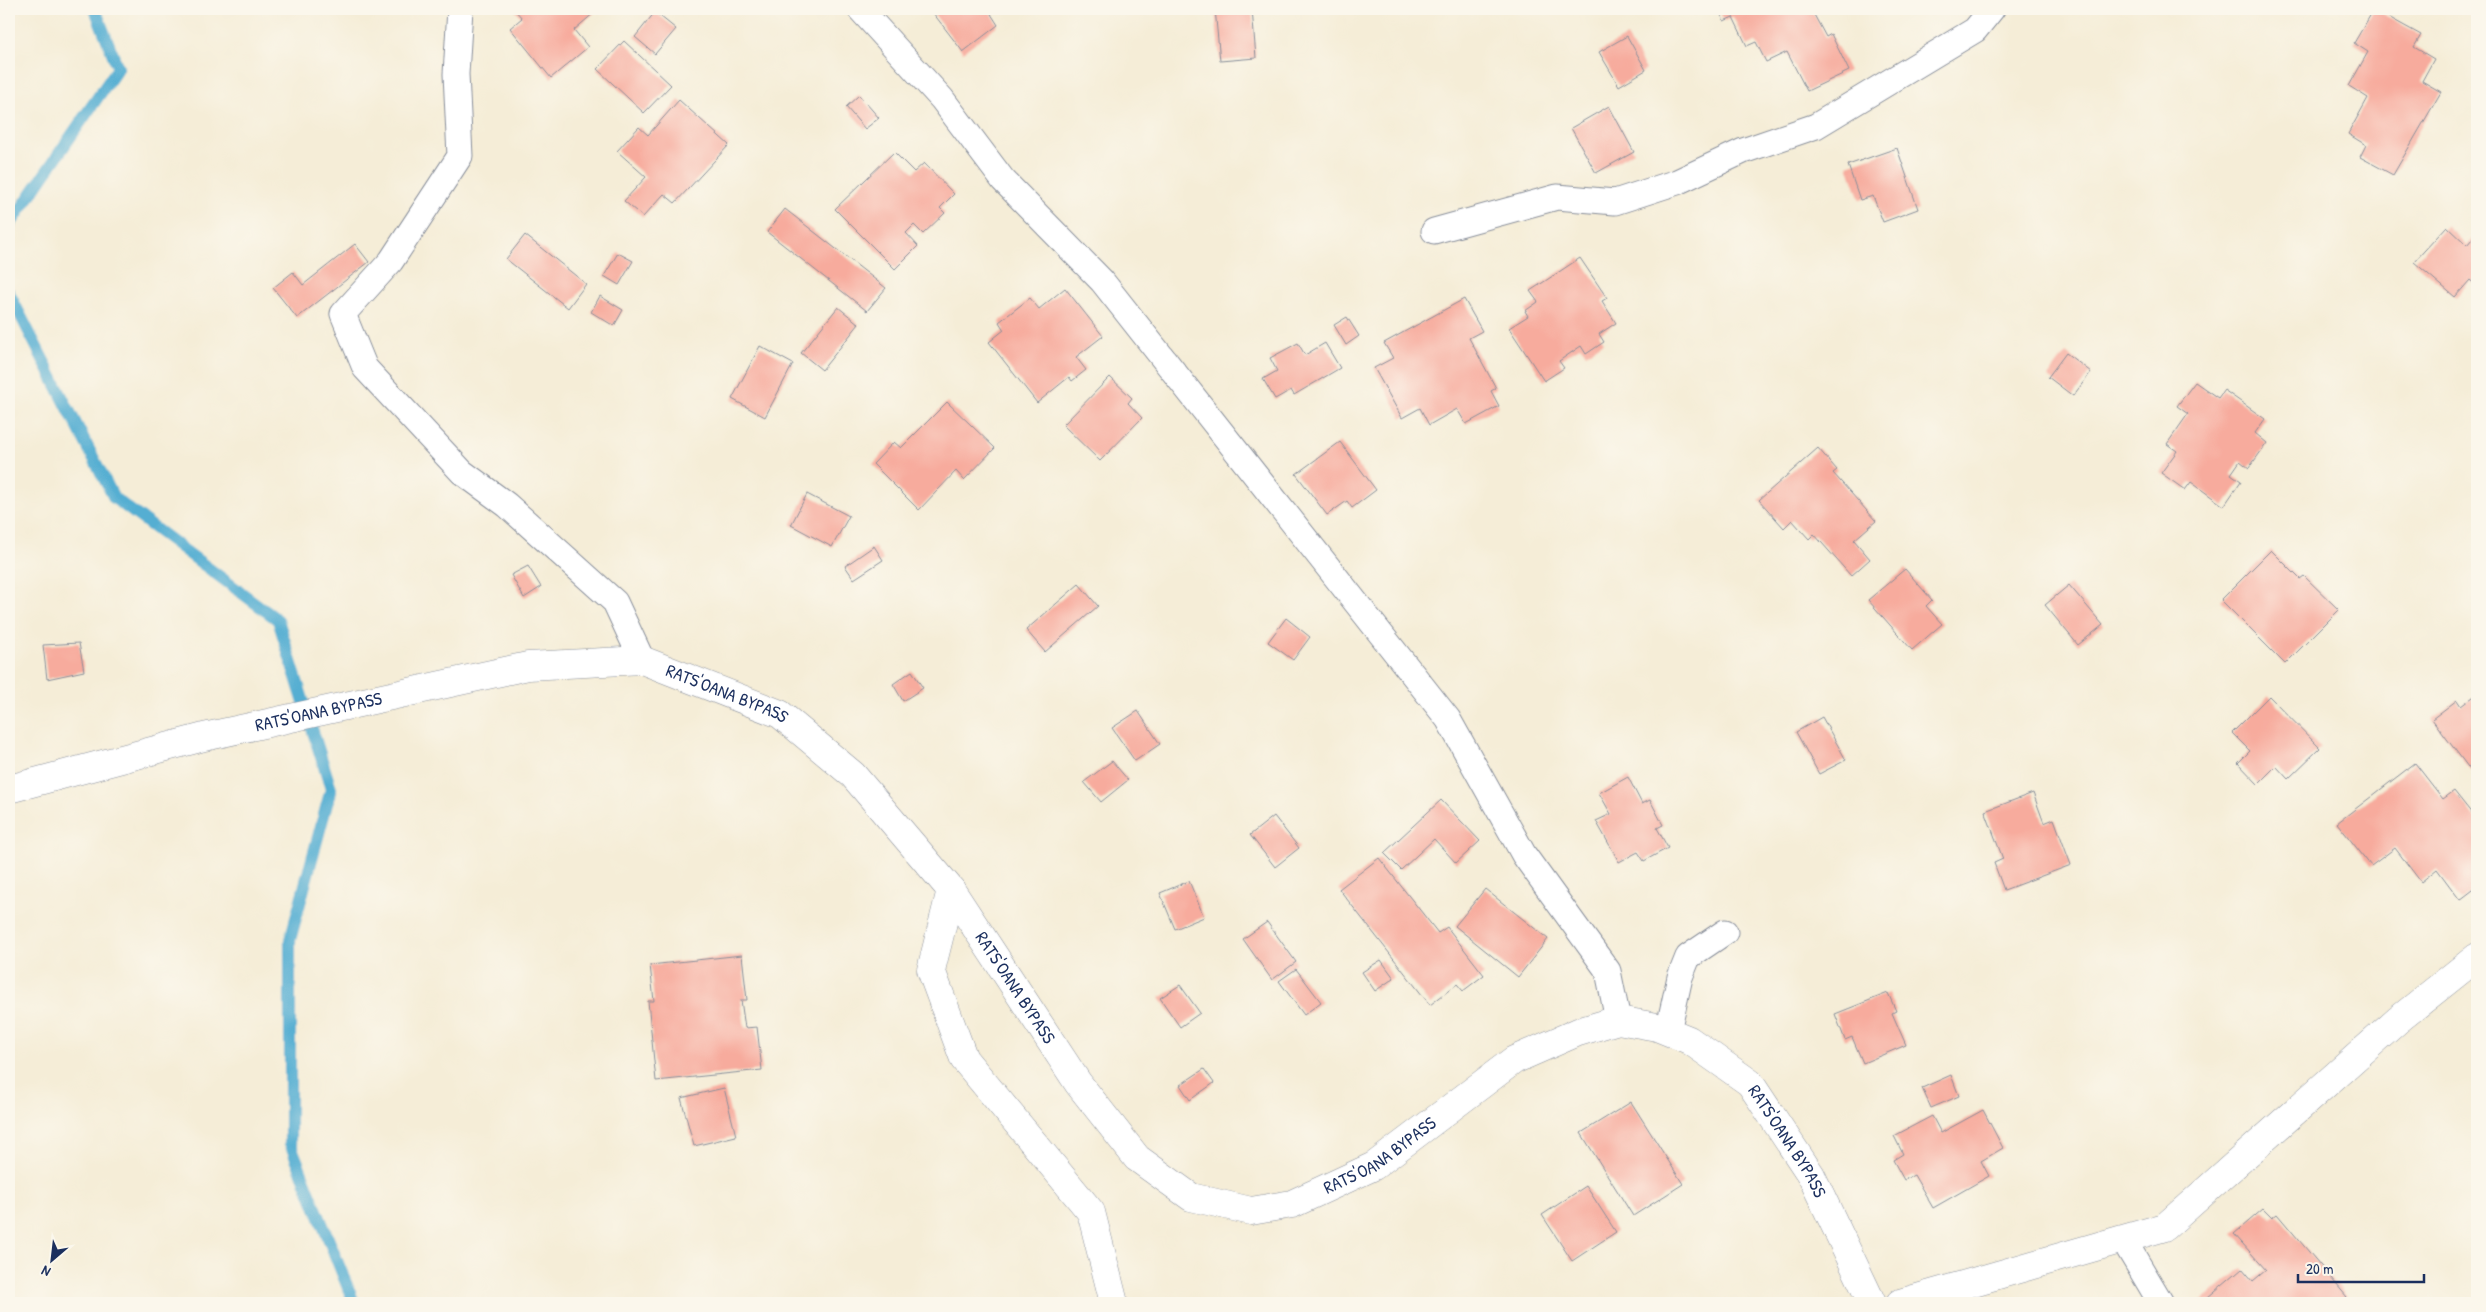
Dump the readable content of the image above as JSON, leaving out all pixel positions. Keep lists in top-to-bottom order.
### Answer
{
  "streets": {
    "street": ["RATS'OANA BYPASS"]
  },
  "scale_bar": "20 m",
  "north": "bottom left"
}
